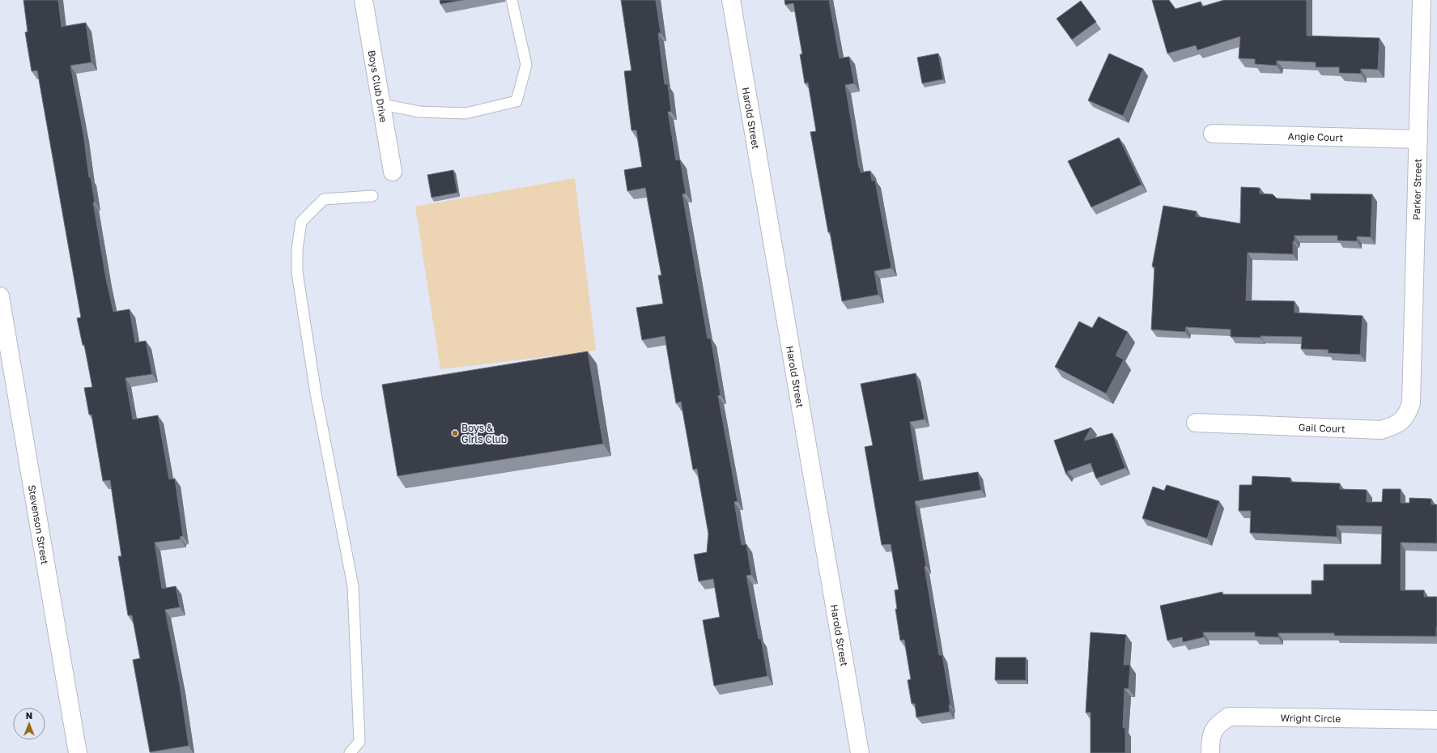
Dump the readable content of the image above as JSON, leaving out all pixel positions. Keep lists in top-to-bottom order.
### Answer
{
  "streets": {
    "street": [
      "Boys Club Drive",
      "Harold Street",
      "Angie Court",
      "Parker Street",
      "Gail Court",
      "Stevenson Street",
      "Wright Circle"
    ]
  },
  "crossings": [
    ["Angie Court", "Parker Street"],
    ["Parker Street", "Gail Court"]
  ],
  "places": ["Boys & Girls Club"],
  "north": "top"
}
